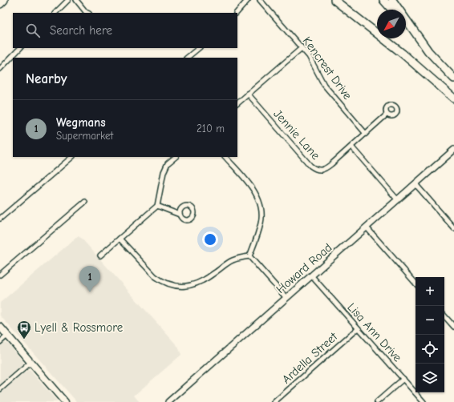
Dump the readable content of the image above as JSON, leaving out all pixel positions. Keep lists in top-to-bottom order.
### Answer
{
  "streets": {
    "main road": ["Howard Road"],
    "street": [
      "Kencrest Drive",
      "Jennie Lane",
      "Lisa Ann Drive",
      "Ardella Street"
    ]
  },
  "crossings": [
    ["Howard Road", "Lisa Ann Drive"],
    ["Lisa Ann Drive", "Ardella Street"]
  ],
  "places": {
    "bus stop": ["Lyell & Rossmore"]
  },
  "north": "bottom left",
  "page": {
    "search": "Search here",
    "heading": "Nearby",
    "list": [
      {
        "mark": "1",
        "name": "Wegmans",
        "note": "Supermarket",
        "value": "210 m"
      }
    ],
    "pins": "1",
    "map_buttons": ["+", "−"]
  }
}
